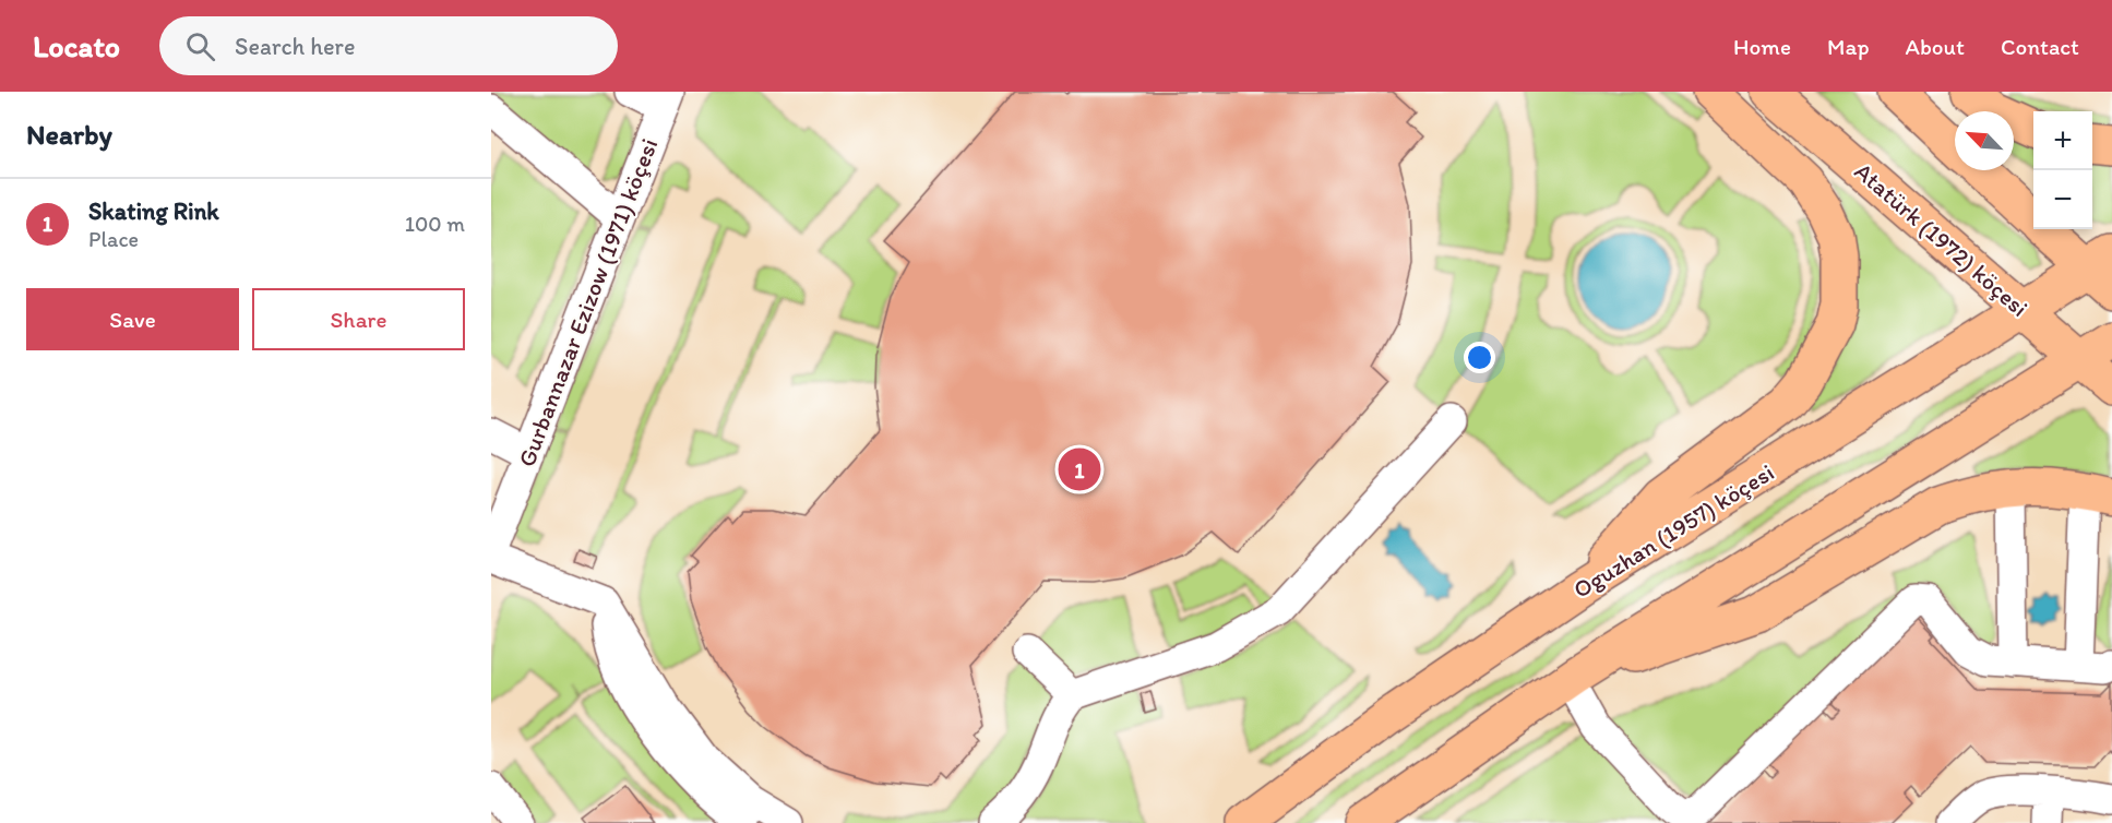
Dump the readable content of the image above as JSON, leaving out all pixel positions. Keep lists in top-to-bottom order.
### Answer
{
  "streets": {
    "main road": ["Atatürk (1972) köçesi", "Oguzhan (1957) köçesi"],
    "street": ["Gurbannazar Ezizow (1971) köçesi"]
  },
  "crossings": [
    ["Atatürk (1972) köçesi", "Oguzhan (1957) köçesi"]
  ],
  "north": "top left",
  "page": {
    "header": "Locato",
    "search": "Search here",
    "nav": [
      "Home",
      "Map",
      "About",
      "Contact"
    ],
    "heading": "Nearby",
    "map_buttons": ["+", "−"],
    "list": [
      {
        "mark": "1",
        "name": "Skating Rink",
        "note": "Place",
        "value": "100 m"
      }
    ],
    "buttons": ["Save", "Share"],
    "pins": "1"
  }
}
